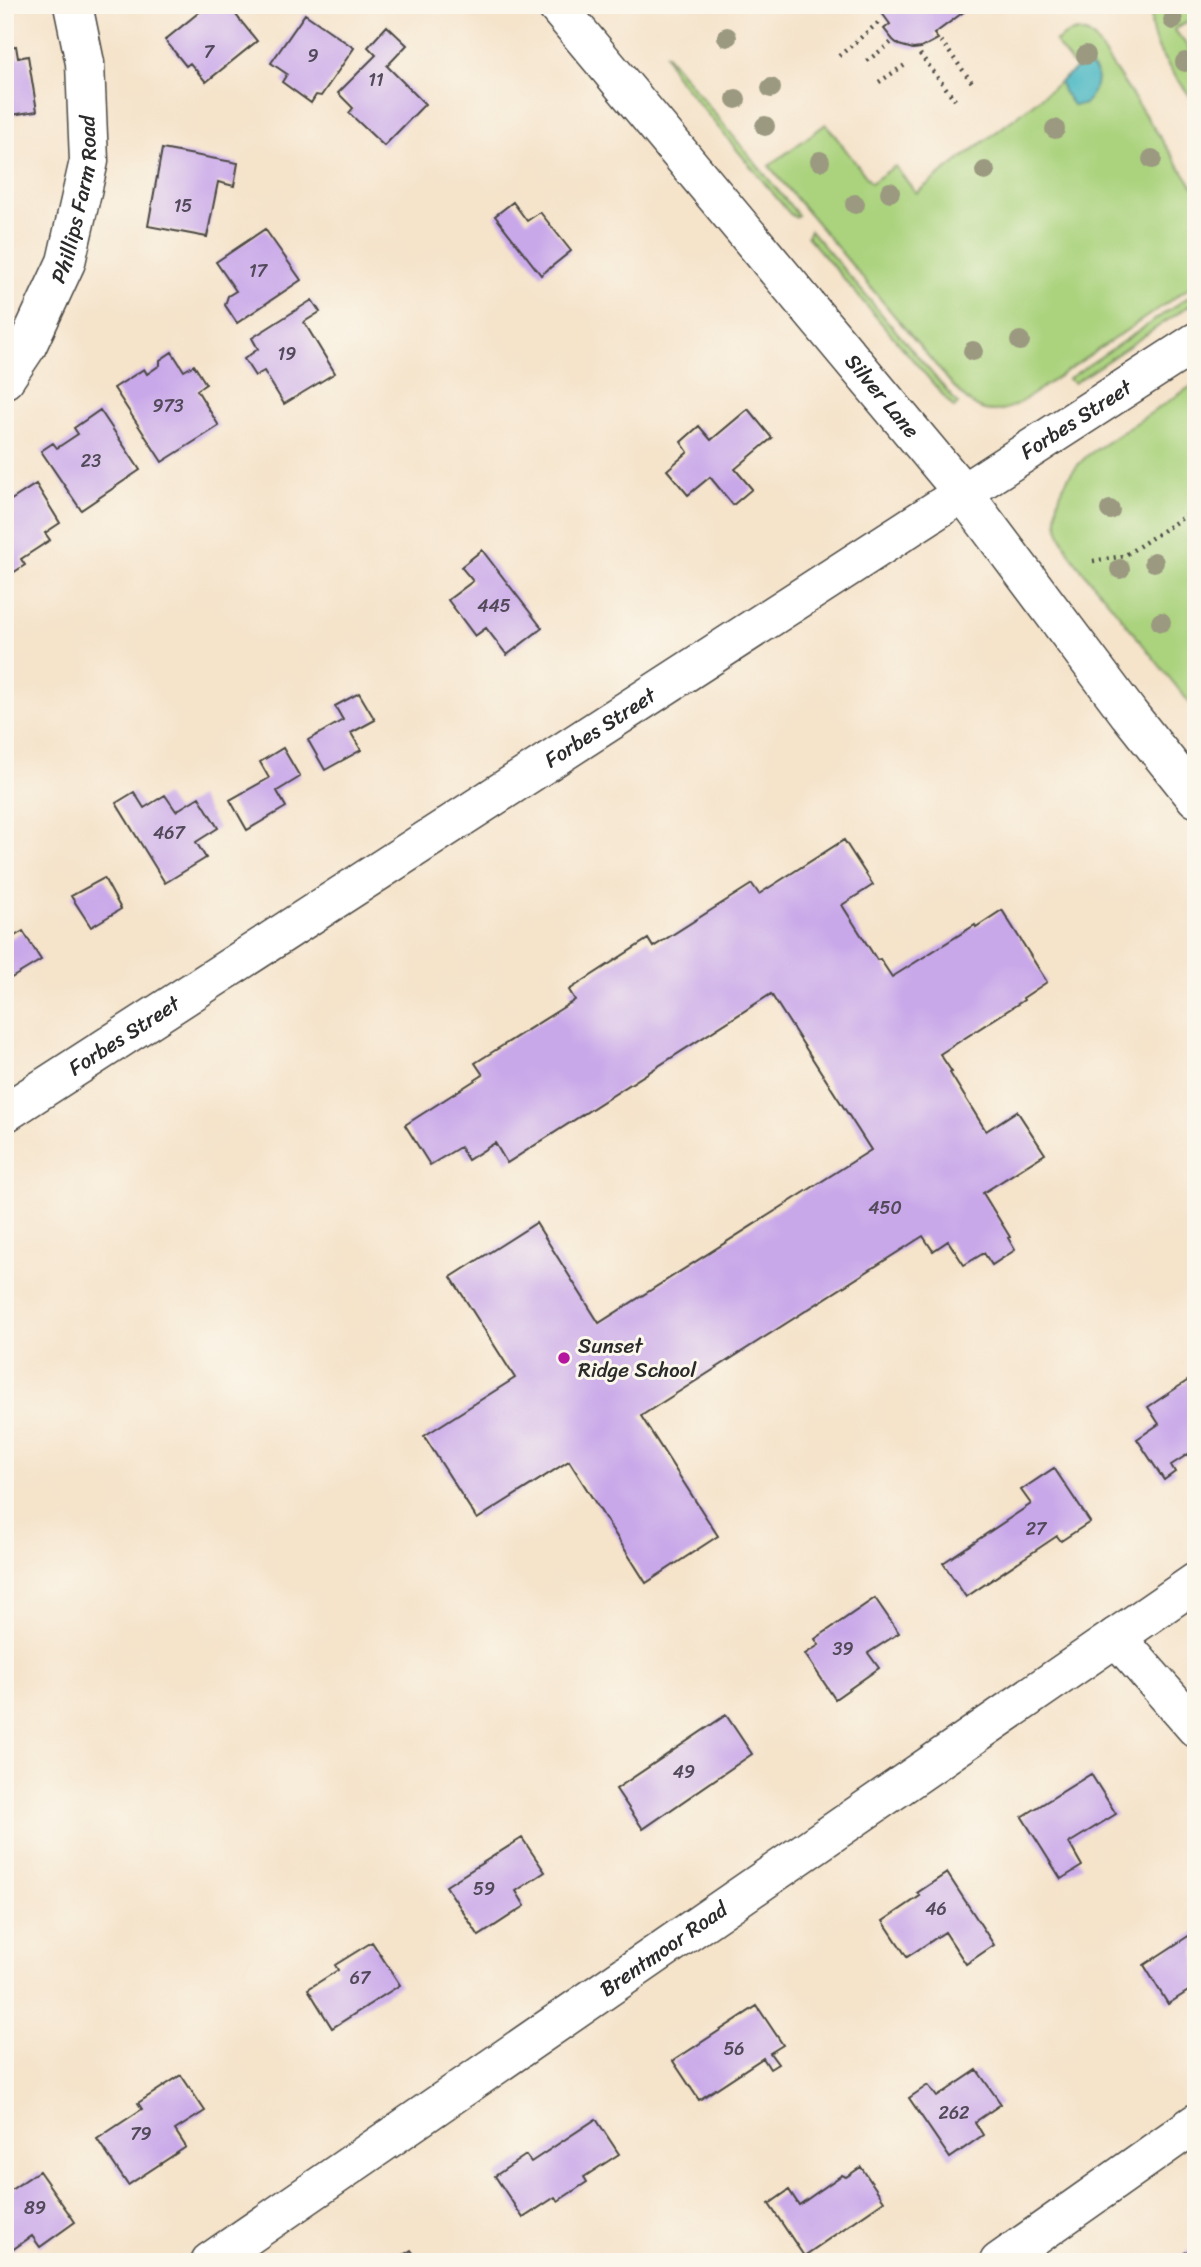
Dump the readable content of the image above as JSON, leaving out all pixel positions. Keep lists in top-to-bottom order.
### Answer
{
  "streets": {
    "main road": [
      "Phillips Farm Road",
      "Silver Lane",
      "Forbes Street",
      "Brentmoor Road"
    ]
  },
  "crossings": [
    ["Silver Lane", "Forbes Street"]
  ],
  "places": ["Sunset Ridge School"],
  "house_numbers": [
    "7",
    "9",
    "11",
    "15",
    "17",
    "19",
    "973",
    "23",
    "445",
    "467",
    "450",
    "27",
    "39",
    "49",
    "59",
    "46",
    "67",
    "56",
    "262",
    "79",
    "89"
  ]
}
